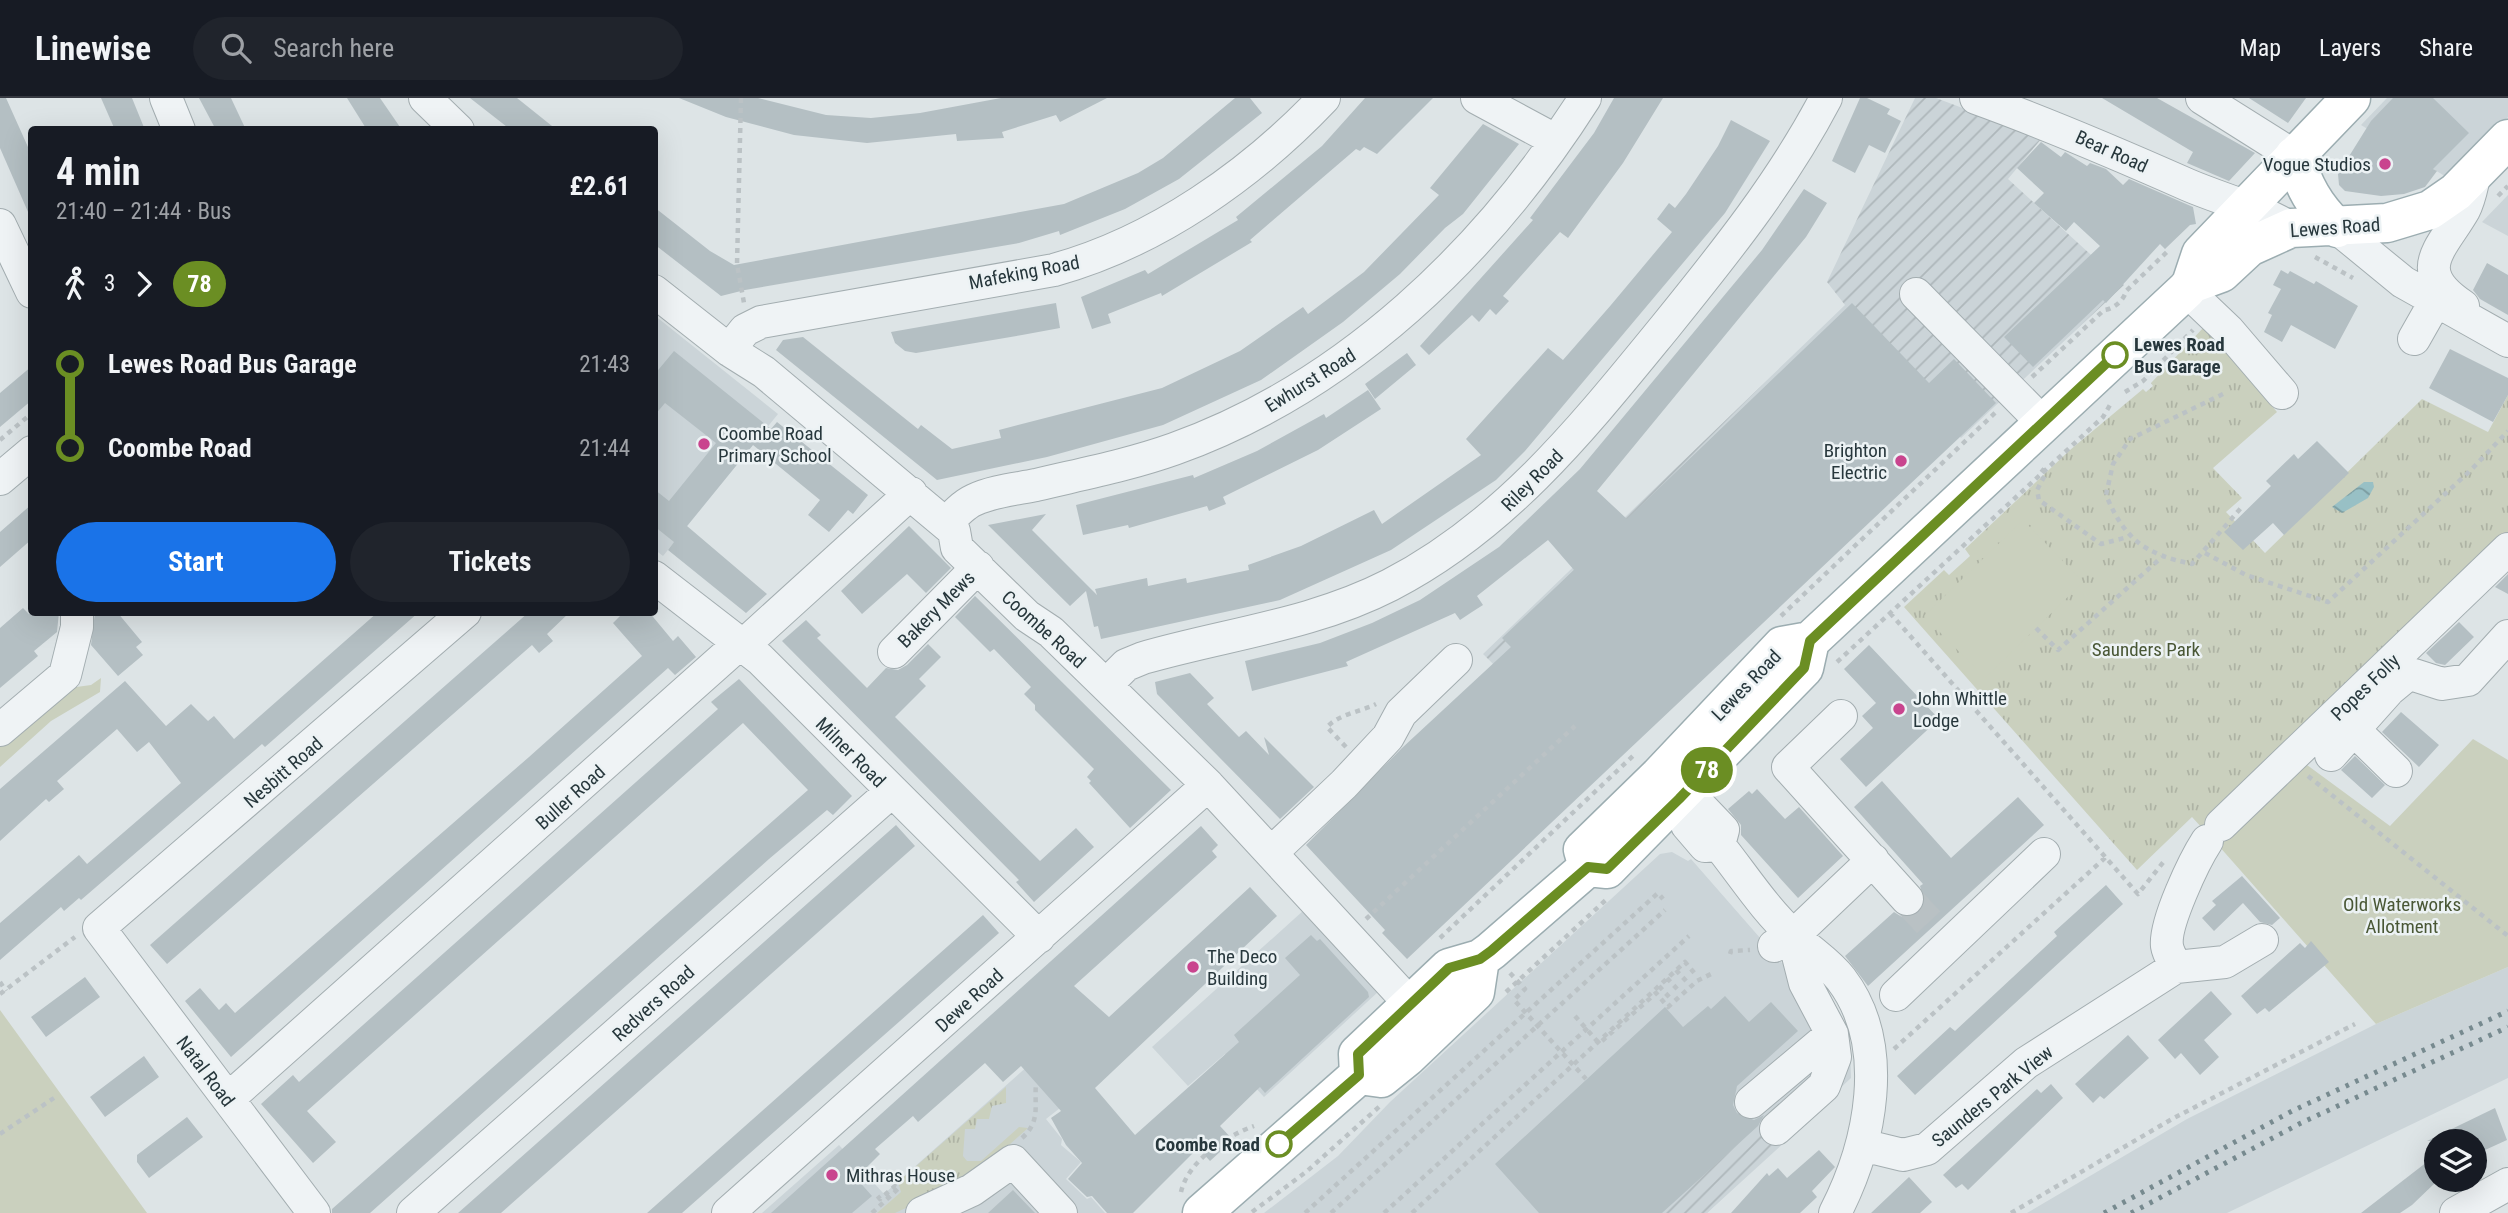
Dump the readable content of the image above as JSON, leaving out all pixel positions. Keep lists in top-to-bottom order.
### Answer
{
  "streets": {
    "main road": ["Lewes Road"],
    "street": [
      "Bear Road",
      "Mafeking Road",
      "Ewhurst Road",
      "Riley Road",
      "Bakery Mews",
      "Coombe Road",
      "Popes Folly",
      "Milner Road",
      "Nesbitt Road",
      "Buller Road",
      "Dewe Road",
      "Redvers Road",
      "Natal Road",
      "Saunders Park View"
    ]
  },
  "crossings": [
    ["Bear Road", "Lewes Road"],
    ["Lewes Road", "Coombe Road"],
    ["Mafeking Road", "Coombe Road"],
    ["Ewhurst Road", "Coombe Road"],
    ["Riley Road", "Coombe Road"],
    ["Bakery Mews", "Coombe Road"],
    ["Coombe Road", "Buller Road"],
    ["Coombe Road", "Dewe Road"],
    ["Popes Folly", "Saunders Park View"],
    ["Milner Road", "Buller Road"],
    ["Milner Road", "Dewe Road"],
    ["Milner Road", "Redvers Road"],
    ["Nesbitt Road", "Natal Road"],
    ["Buller Road", "Natal Road"]
  ],
  "parks": ["Saunders Park", "Old Waterworks Allotment"],
  "places": [
    "Vogue Studios",
    "Lewes Road Bus Garage",
    "Coombe Road Primary School",
    "Brighton Electric",
    "John Whittle Lodge",
    "The Deco Building",
    "Coombe Road",
    "Mithras House"
  ],
  "lines": ["bus line 78"],
  "page": {
    "header": "Linewise",
    "search": "Search here",
    "nav": ["Map", "Layers", "Share"],
    "on_map": "78",
    "heading": ["4 min", "21:40 – 21:44 · Bus", "£2.61"],
    "legs": ["3", "78"],
    "list": [
      {
        "name": "Lewes Road Bus Garage",
        "value": "21:43"
      },
      {
        "name": "Coombe Road",
        "value": "21:44"
      }
    ],
    "buttons": ["Start", "Tickets"]
  }
}
